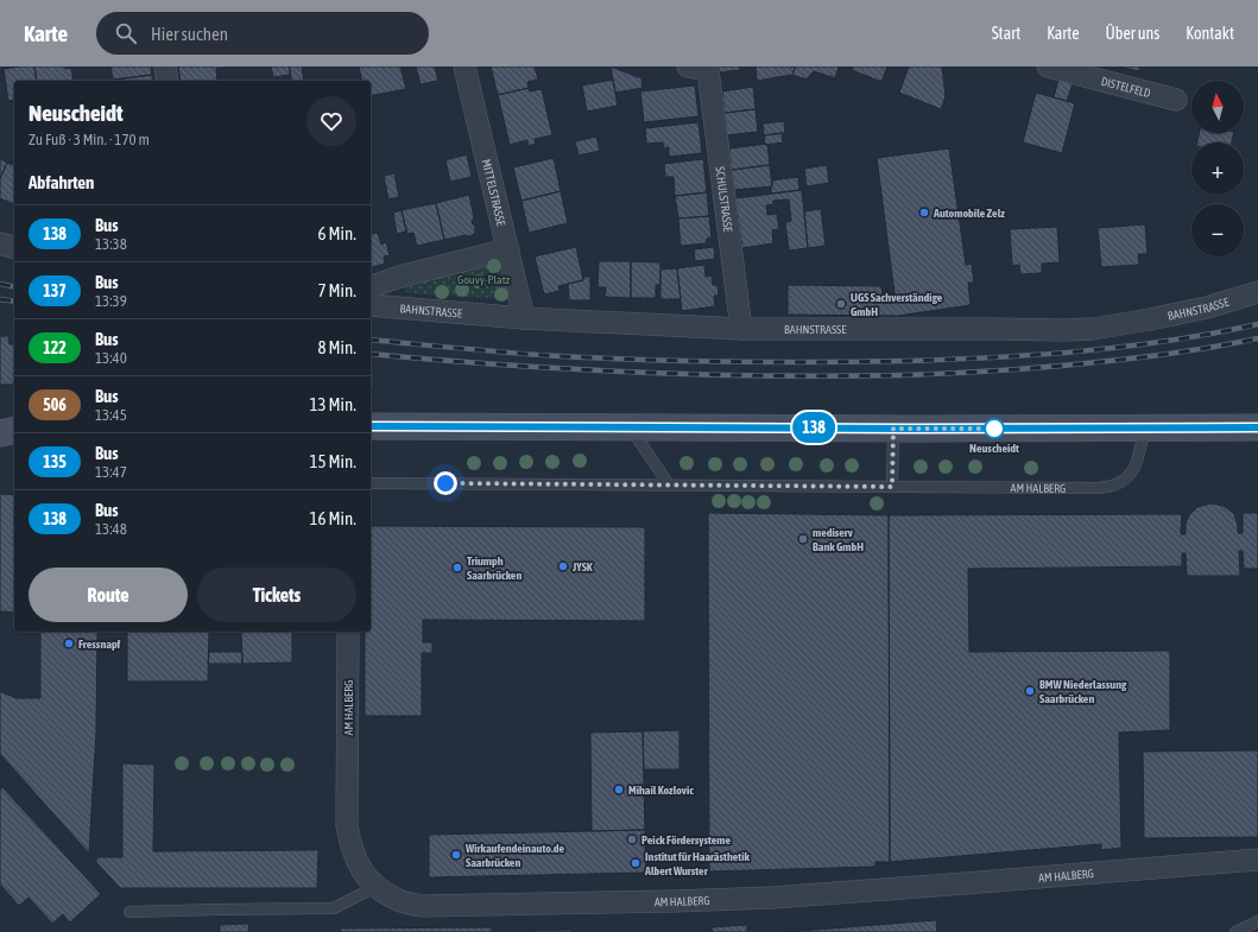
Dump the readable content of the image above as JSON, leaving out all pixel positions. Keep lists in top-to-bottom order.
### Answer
{
  "streets": {
    "street": [
      "DISTELFELD",
      "MITTELSTRASSE",
      "SCHULSTRASSE",
      "BAHNSTRASSE",
      "AM HALBERG"
    ]
  },
  "crossings": [
    ["MITTELSTRASSE", "BAHNSTRASSE"],
    ["SCHULSTRASSE", "BAHNSTRASSE"]
  ],
  "parks": ["Gouvy-Platz"],
  "places": [
    "Automobile Zelz",
    "UGS Sachverständige GmbH",
    "Neuscheidt",
    "mediserv Bank GmbH",
    "JYSK",
    "Triumph Saarbrücken",
    "Fressnapf",
    "BMW Niederlassung Saarbrücken",
    "Mihail Kozlovic",
    "Peick Fördersysteme",
    "Wirkaufendeinauto.de Saarbrücken",
    "Institut für Haarästhetik Albert Wurster"
  ],
  "lines": ["bus line 138"],
  "north": "top",
  "page": {
    "header": "Karte",
    "search": "Hier suchen",
    "nav": [
      "Start",
      "Karte",
      "Über uns",
      "Kontakt"
    ],
    "on_map": "138",
    "map_buttons": ["+", "−"],
    "heading": [
      ["Neuscheidt", "Zu Fuß · 3 Min. · 170 m"],
      "Abfahrten"
    ],
    "list": [
      {
        "mark": "138",
        "name": "Bus",
        "note": "13:38",
        "value": "6 Min."
      },
      {
        "mark": "137",
        "name": "Bus",
        "note": "13:39",
        "value": "7 Min."
      },
      {
        "mark": "122",
        "name": "Bus",
        "note": "13:40",
        "value": "8 Min."
      },
      {
        "mark": "506",
        "name": "Bus",
        "note": "13:45",
        "value": "13 Min."
      },
      {
        "mark": "135",
        "name": "Bus",
        "note": "13:47",
        "value": "15 Min."
      },
      {
        "mark": "138",
        "name": "Bus",
        "note": "13:48",
        "value": "16 Min."
      }
    ],
    "buttons": ["Route", "Tickets"]
  }
}
